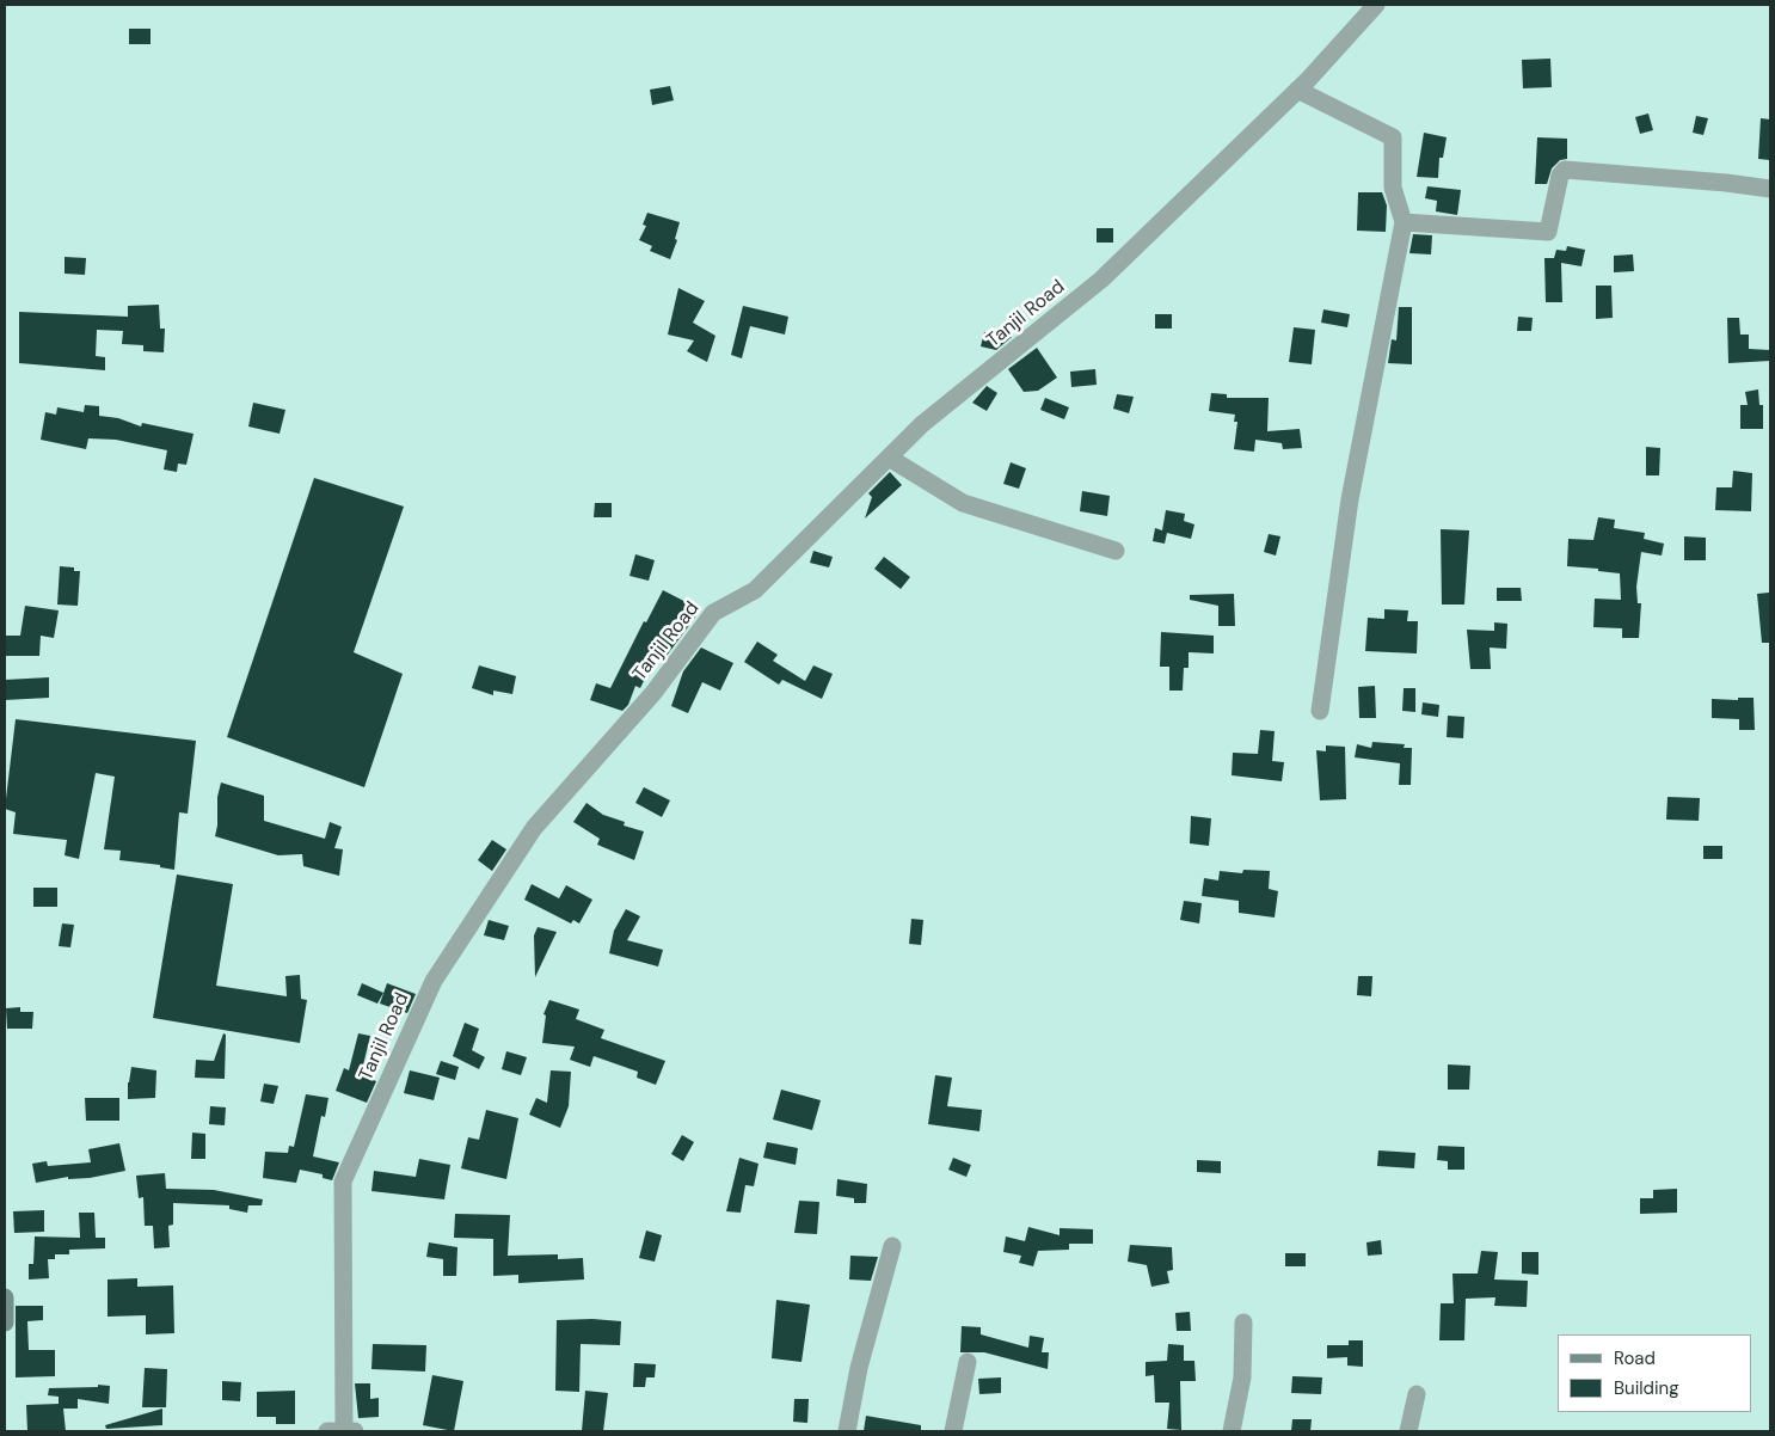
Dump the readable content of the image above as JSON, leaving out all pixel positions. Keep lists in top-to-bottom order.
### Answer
{
  "streets": {
    "street": ["Tanjil Road"]
  },
  "legend": ["Road", "Building"]
}
